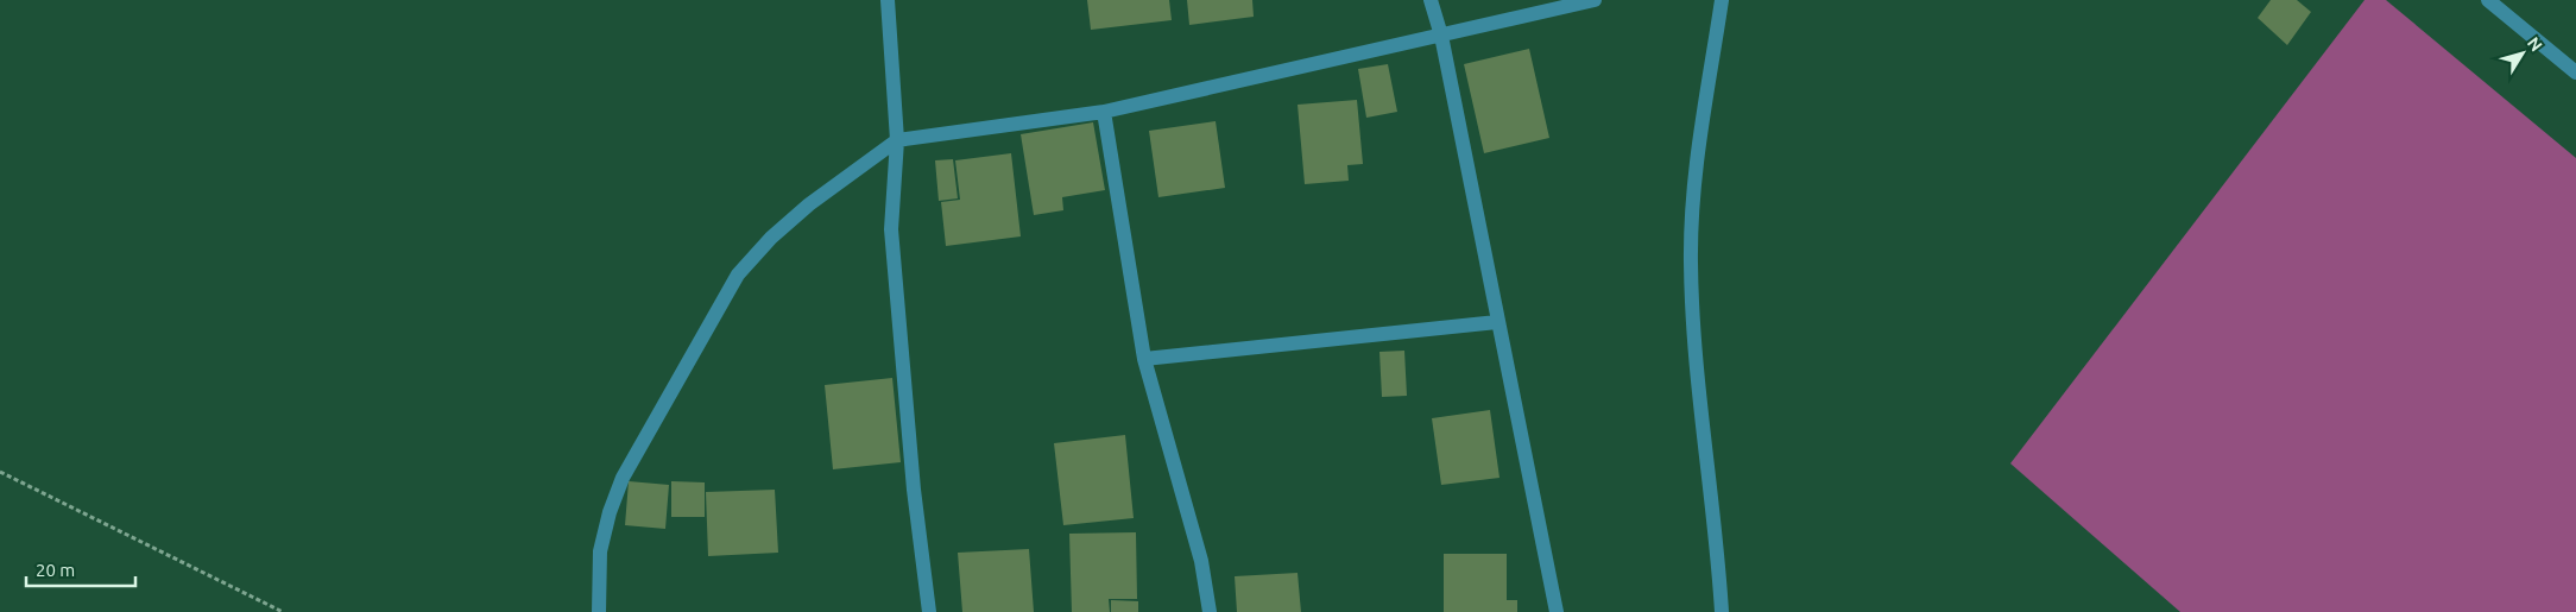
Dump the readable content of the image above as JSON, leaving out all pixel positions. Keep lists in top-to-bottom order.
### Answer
{
  "scale_bar": "20 m",
  "north": "top right"
}
